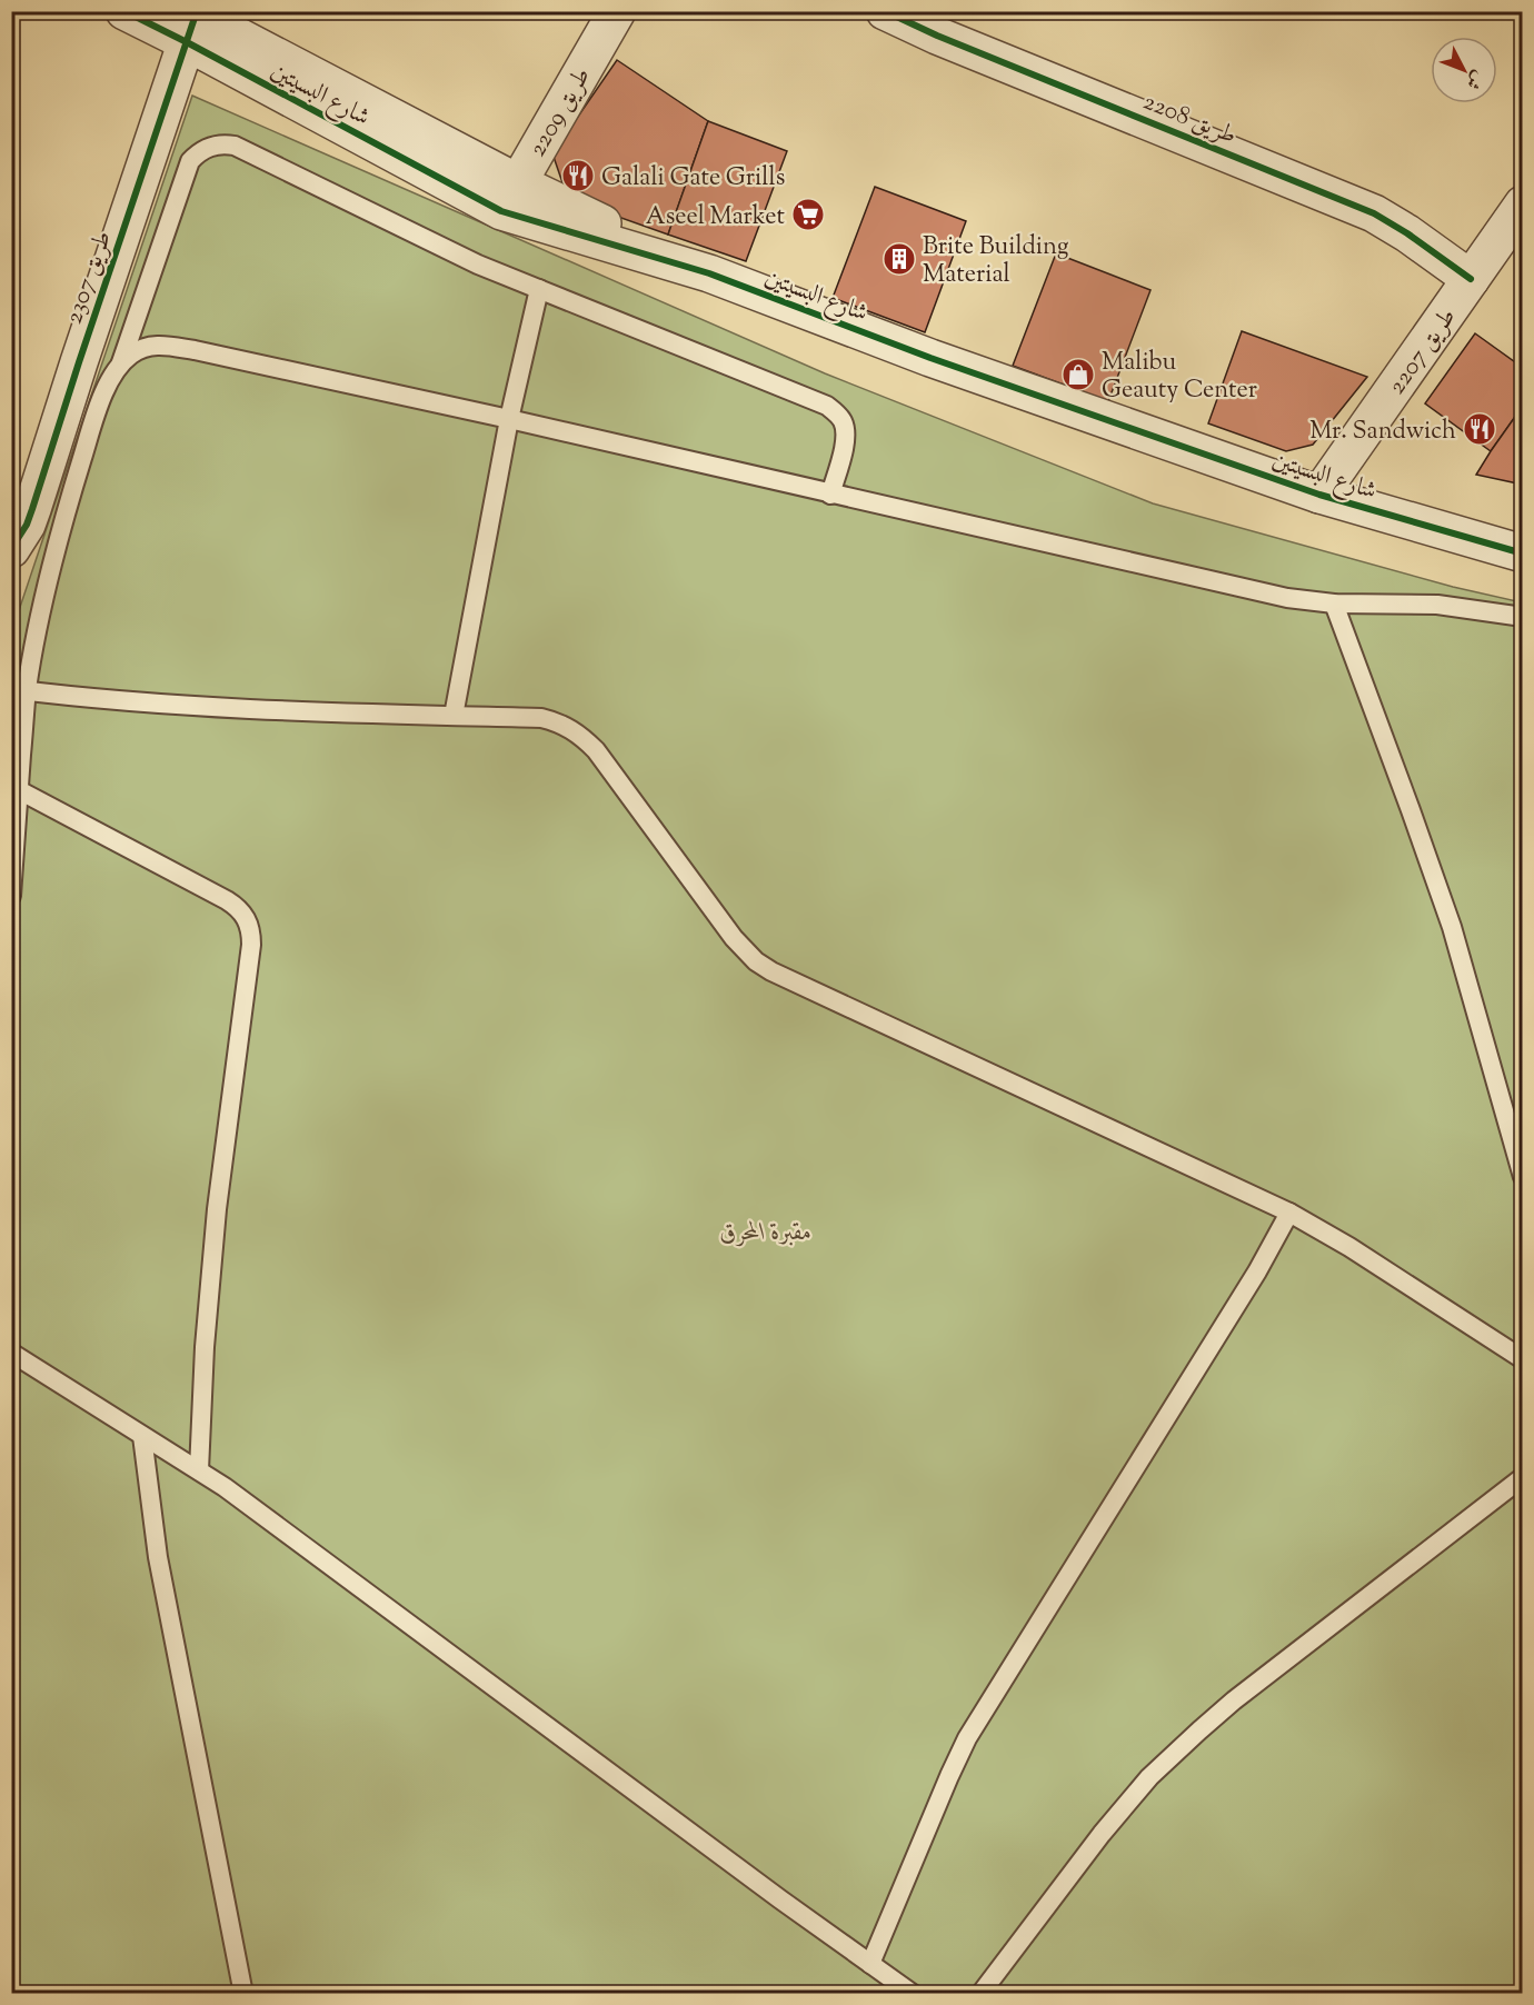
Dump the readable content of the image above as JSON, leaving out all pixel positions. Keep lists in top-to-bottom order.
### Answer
{
  "streets": {
    "street": [
      "شارع البسيتين",
      "طريق 2209",
      "طريق 2208",
      "طريق 2307",
      "طريق 2207"
    ]
  },
  "crossings": [
    ["شارع البسيتين", "طريق 2209"],
    ["شارع البسيتين", "طريق 2307"],
    ["شارع البسيتين", "طريق 2207"],
    ["طريق 2208", "طريق 2207"]
  ],
  "parks": ["مقبرة المحرق"],
  "places": {
    "restaurant": ["Galali Gate Grills", "Mr. Sandwich"],
    "supermarket": ["Aseel Market"],
    "building": ["Brite Building Material"],
    "shop": ["Malibu Geauty Center"]
  },
  "north": "bottom right"
}
